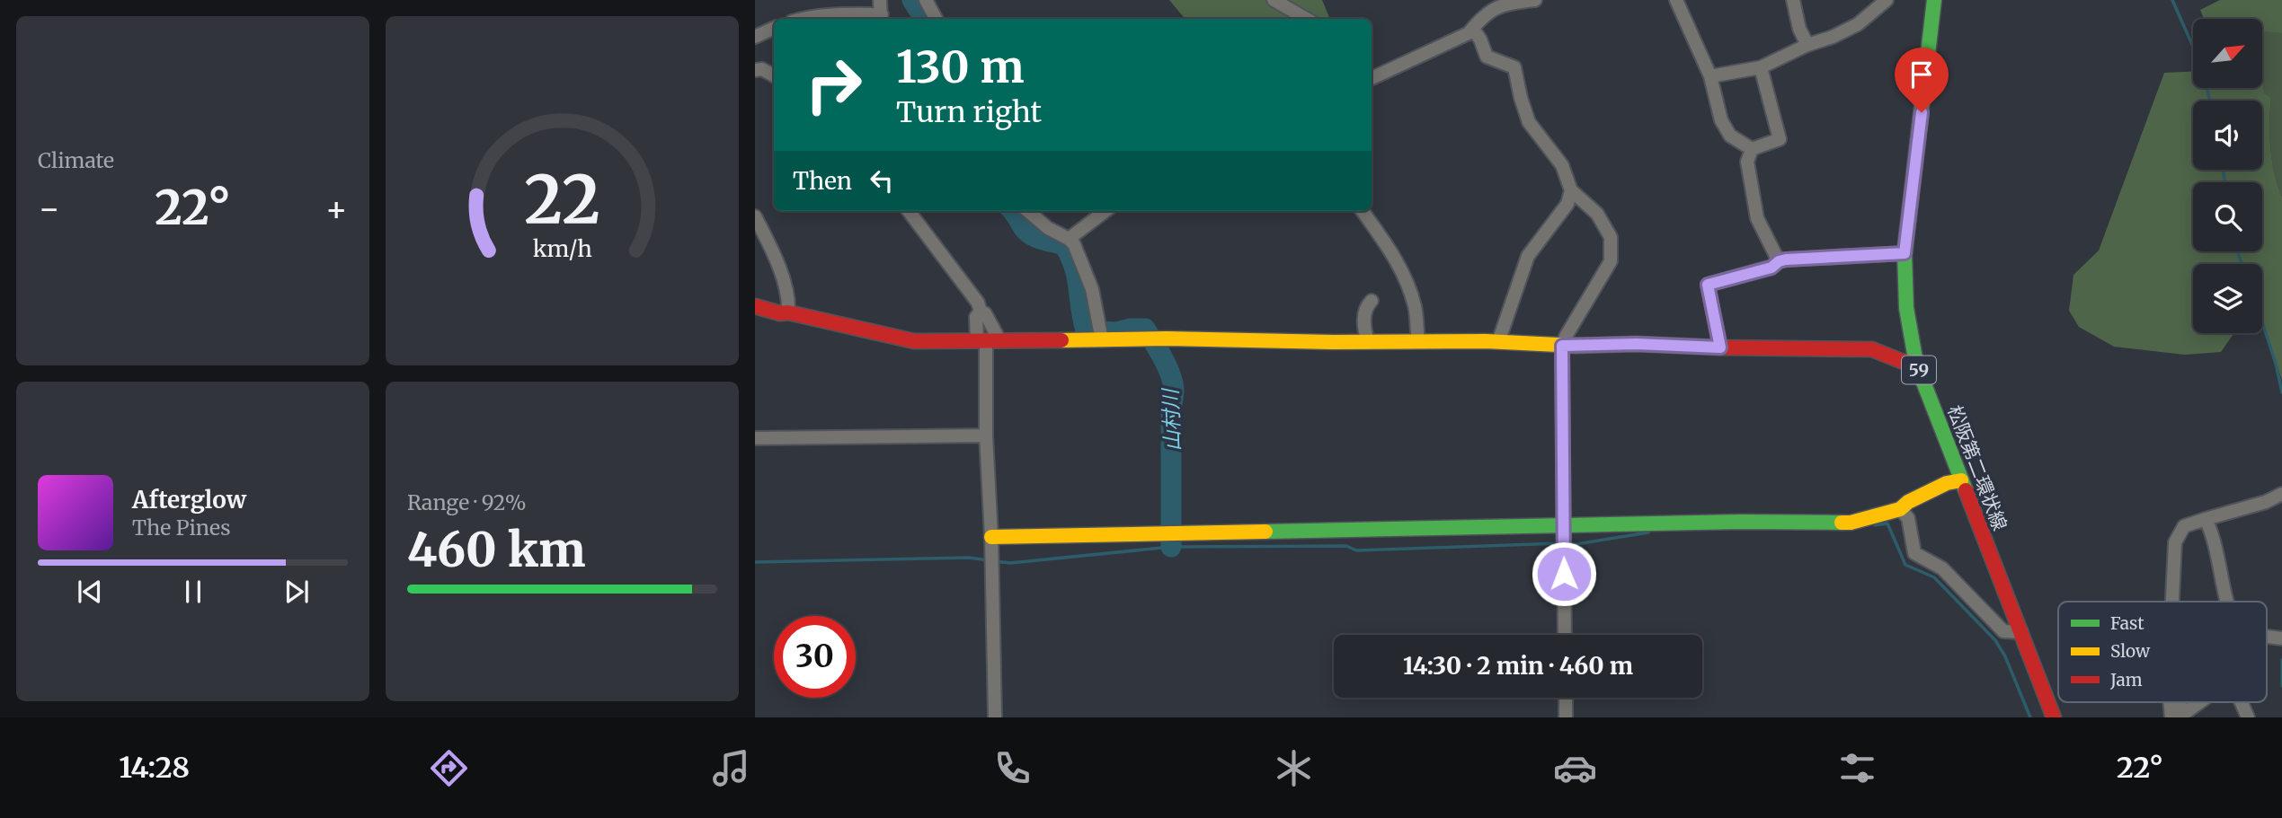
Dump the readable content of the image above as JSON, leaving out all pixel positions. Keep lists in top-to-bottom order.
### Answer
{
  "streets": {
    "street": ["59", "松阪第二環状線"]
  },
  "water": ["山村川"],
  "legend": ["Fast", "Slow", "Jam"],
  "north": "top right",
  "page": {
    "tile": [
      "Climate",
      ["Range · 92%", "460 km"]
    ],
    "turn": ["130 m", "Turn right"],
    "then": "Then",
    "heat": ["−", "22°", "+"],
    "song": ["Afterglow", "The Pines"],
    "limit": "30",
    "trip": "14:30 · 2 min · 460 m",
    "tabs": ["14:28", "22°"],
    "gauge": ["22", "km/h"]
  }
}
